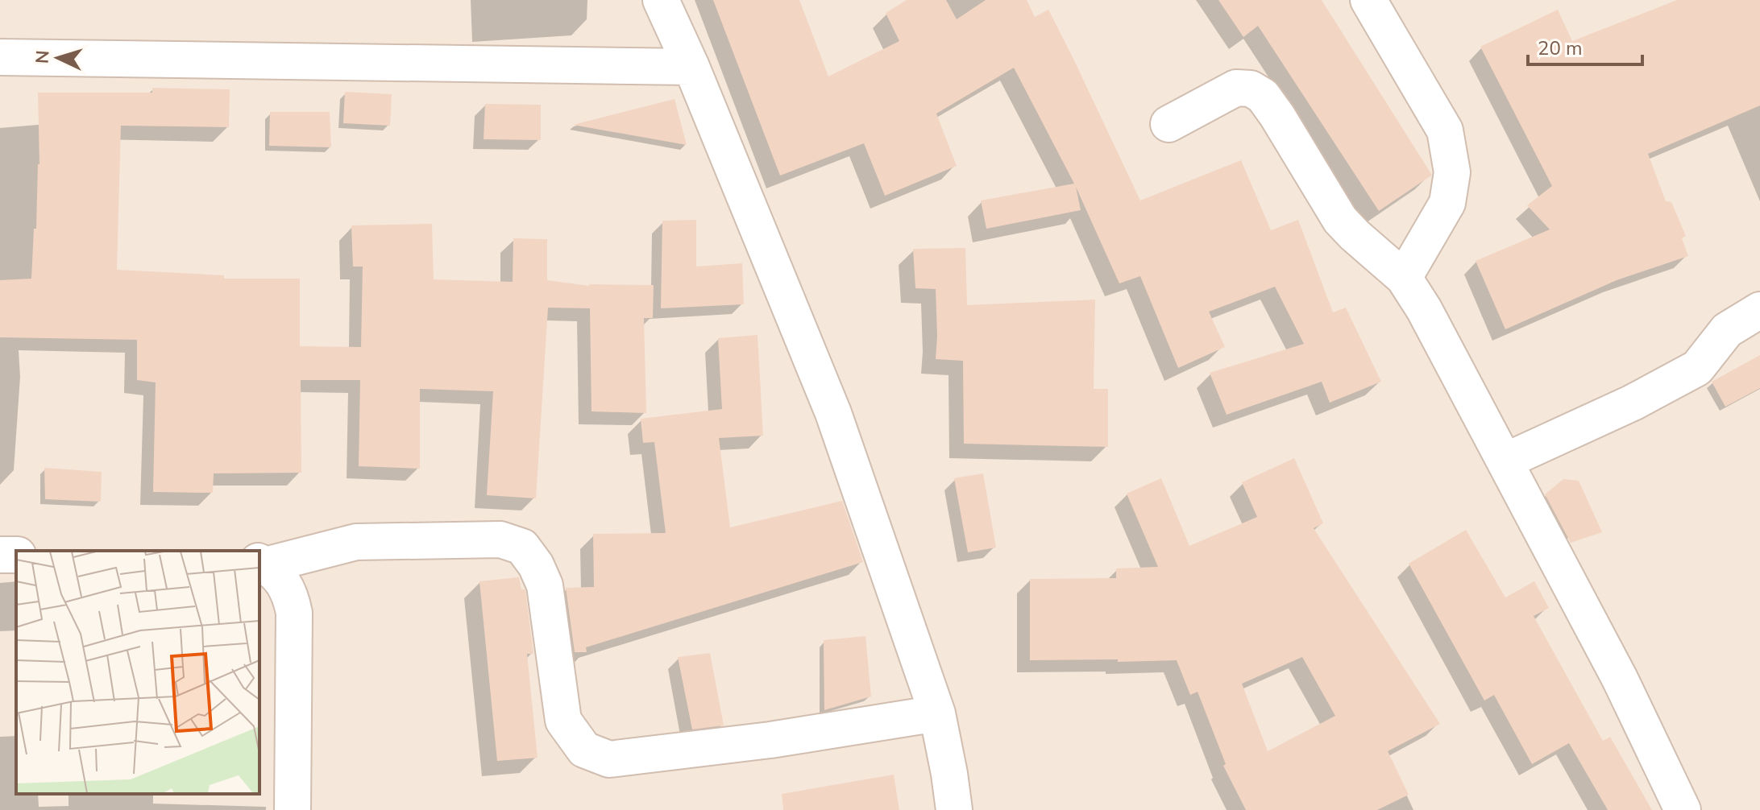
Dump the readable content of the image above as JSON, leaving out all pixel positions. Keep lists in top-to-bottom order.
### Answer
{
  "scale_bar": "20 m",
  "north": "left"
}
